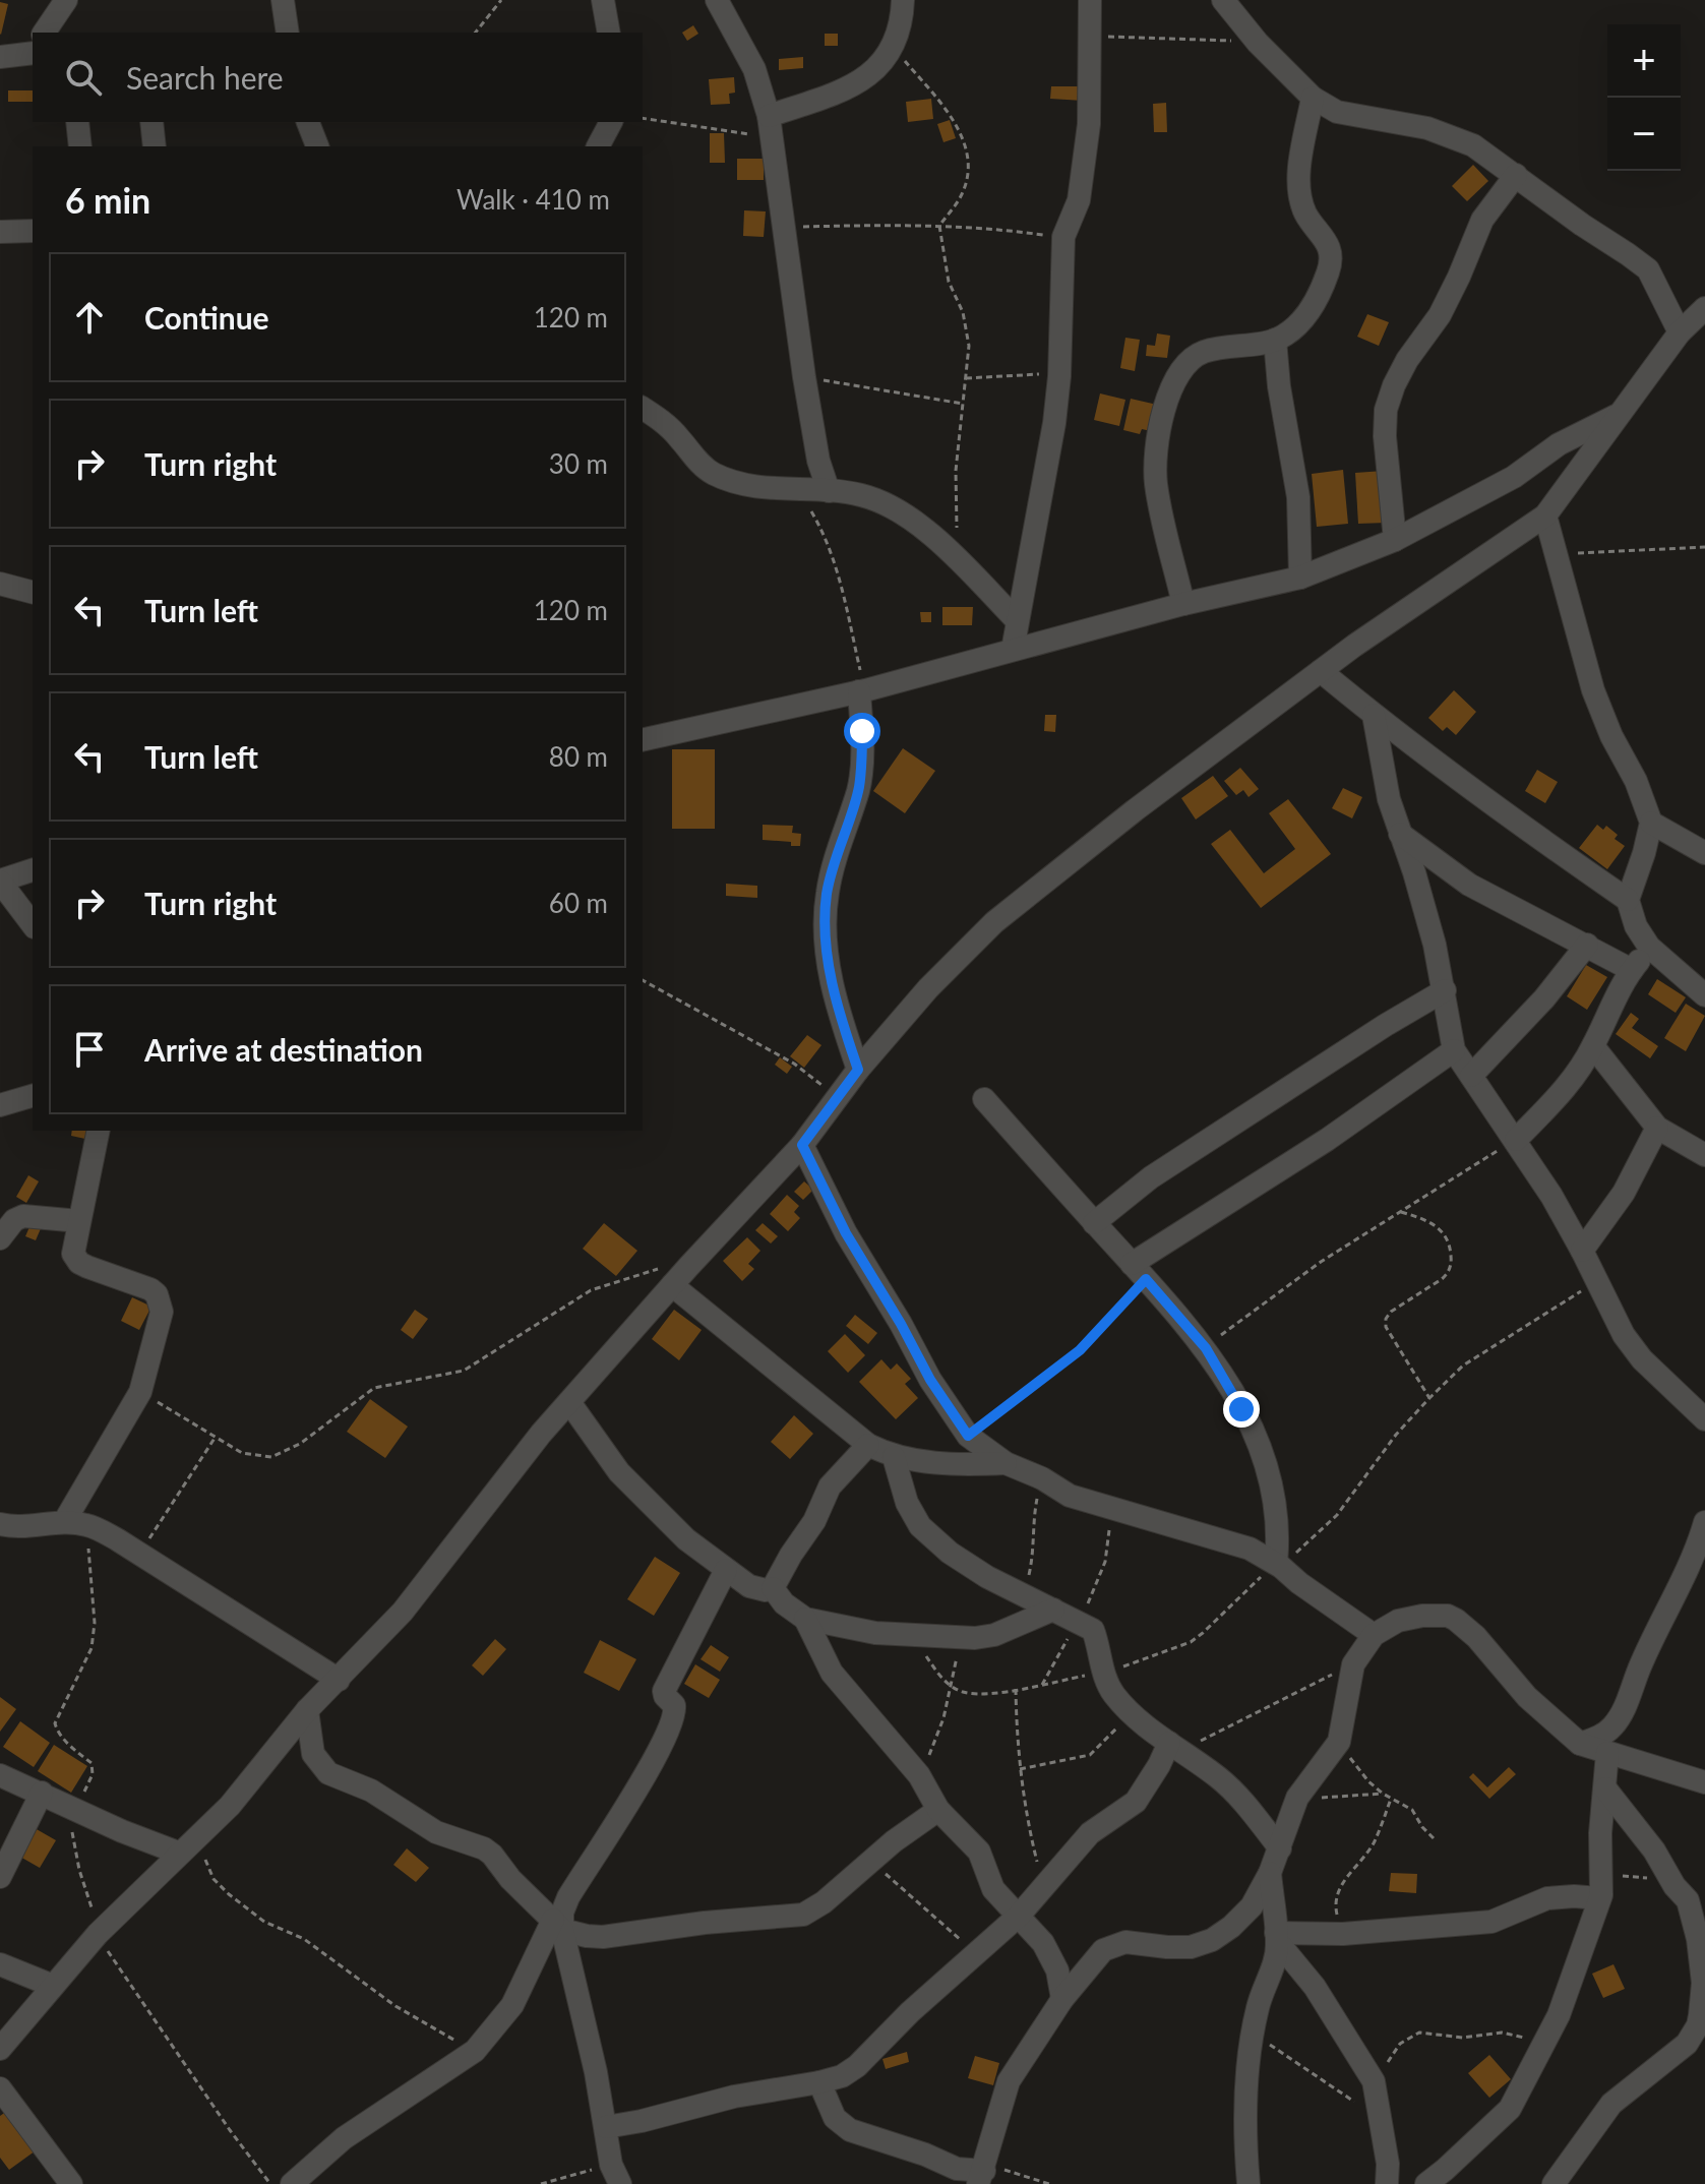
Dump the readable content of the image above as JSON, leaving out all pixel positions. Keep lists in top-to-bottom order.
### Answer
{
  "page": {
    "map_buttons": ["+", "−"],
    "search": "Search here",
    "heading": ["6 min", "Walk · 410 m"],
    "list": [
      ["Continue", "120 m"],
      ["Turn right", "30 m"],
      ["Turn left", "120 m"],
      ["Turn left", "80 m"],
      ["Turn right", "60 m"],
      "Arrive at destination"
    ]
  }
}
